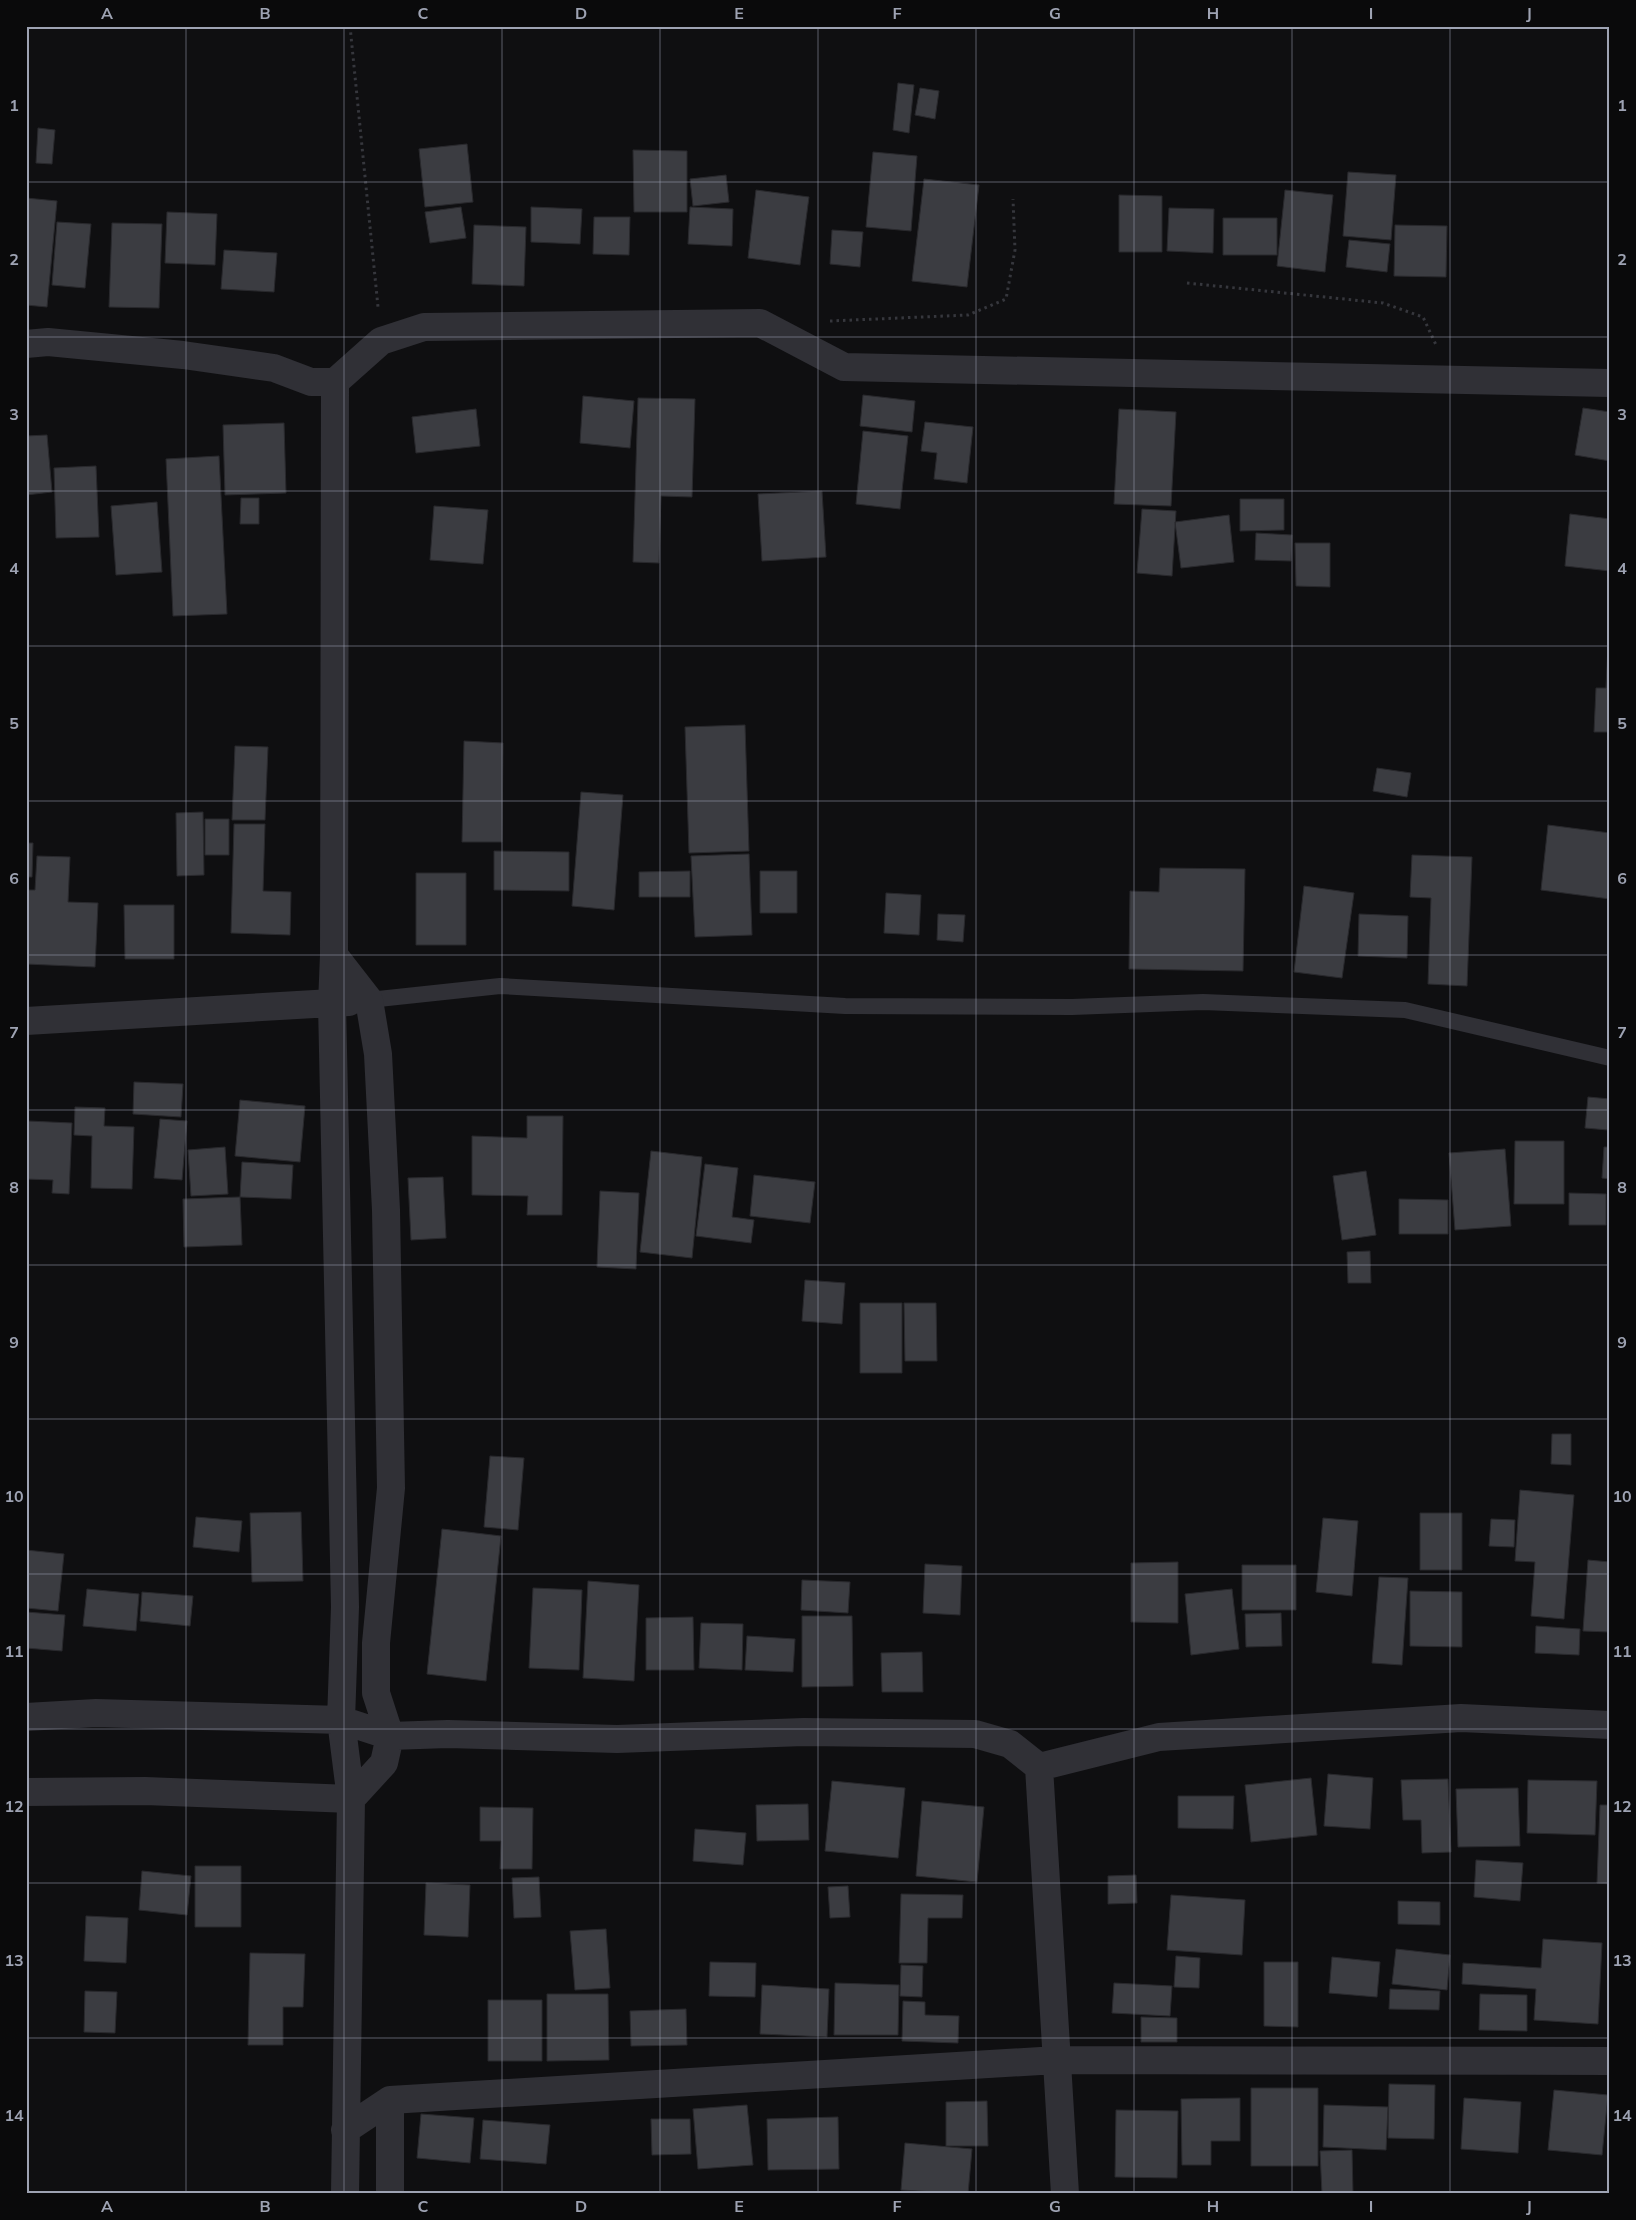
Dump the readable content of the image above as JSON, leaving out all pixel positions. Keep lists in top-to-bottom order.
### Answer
{
  "grid": {
    "columns": [
      "A",
      "B",
      "C",
      "D",
      "E",
      "F",
      "G",
      "H",
      "I",
      "J"
    ],
    "rows": [
      "1",
      "2",
      "3",
      "4",
      "5",
      "6",
      "7",
      "8",
      "9",
      "10",
      "11",
      "12",
      "13",
      "14"
    ]
  }
}
